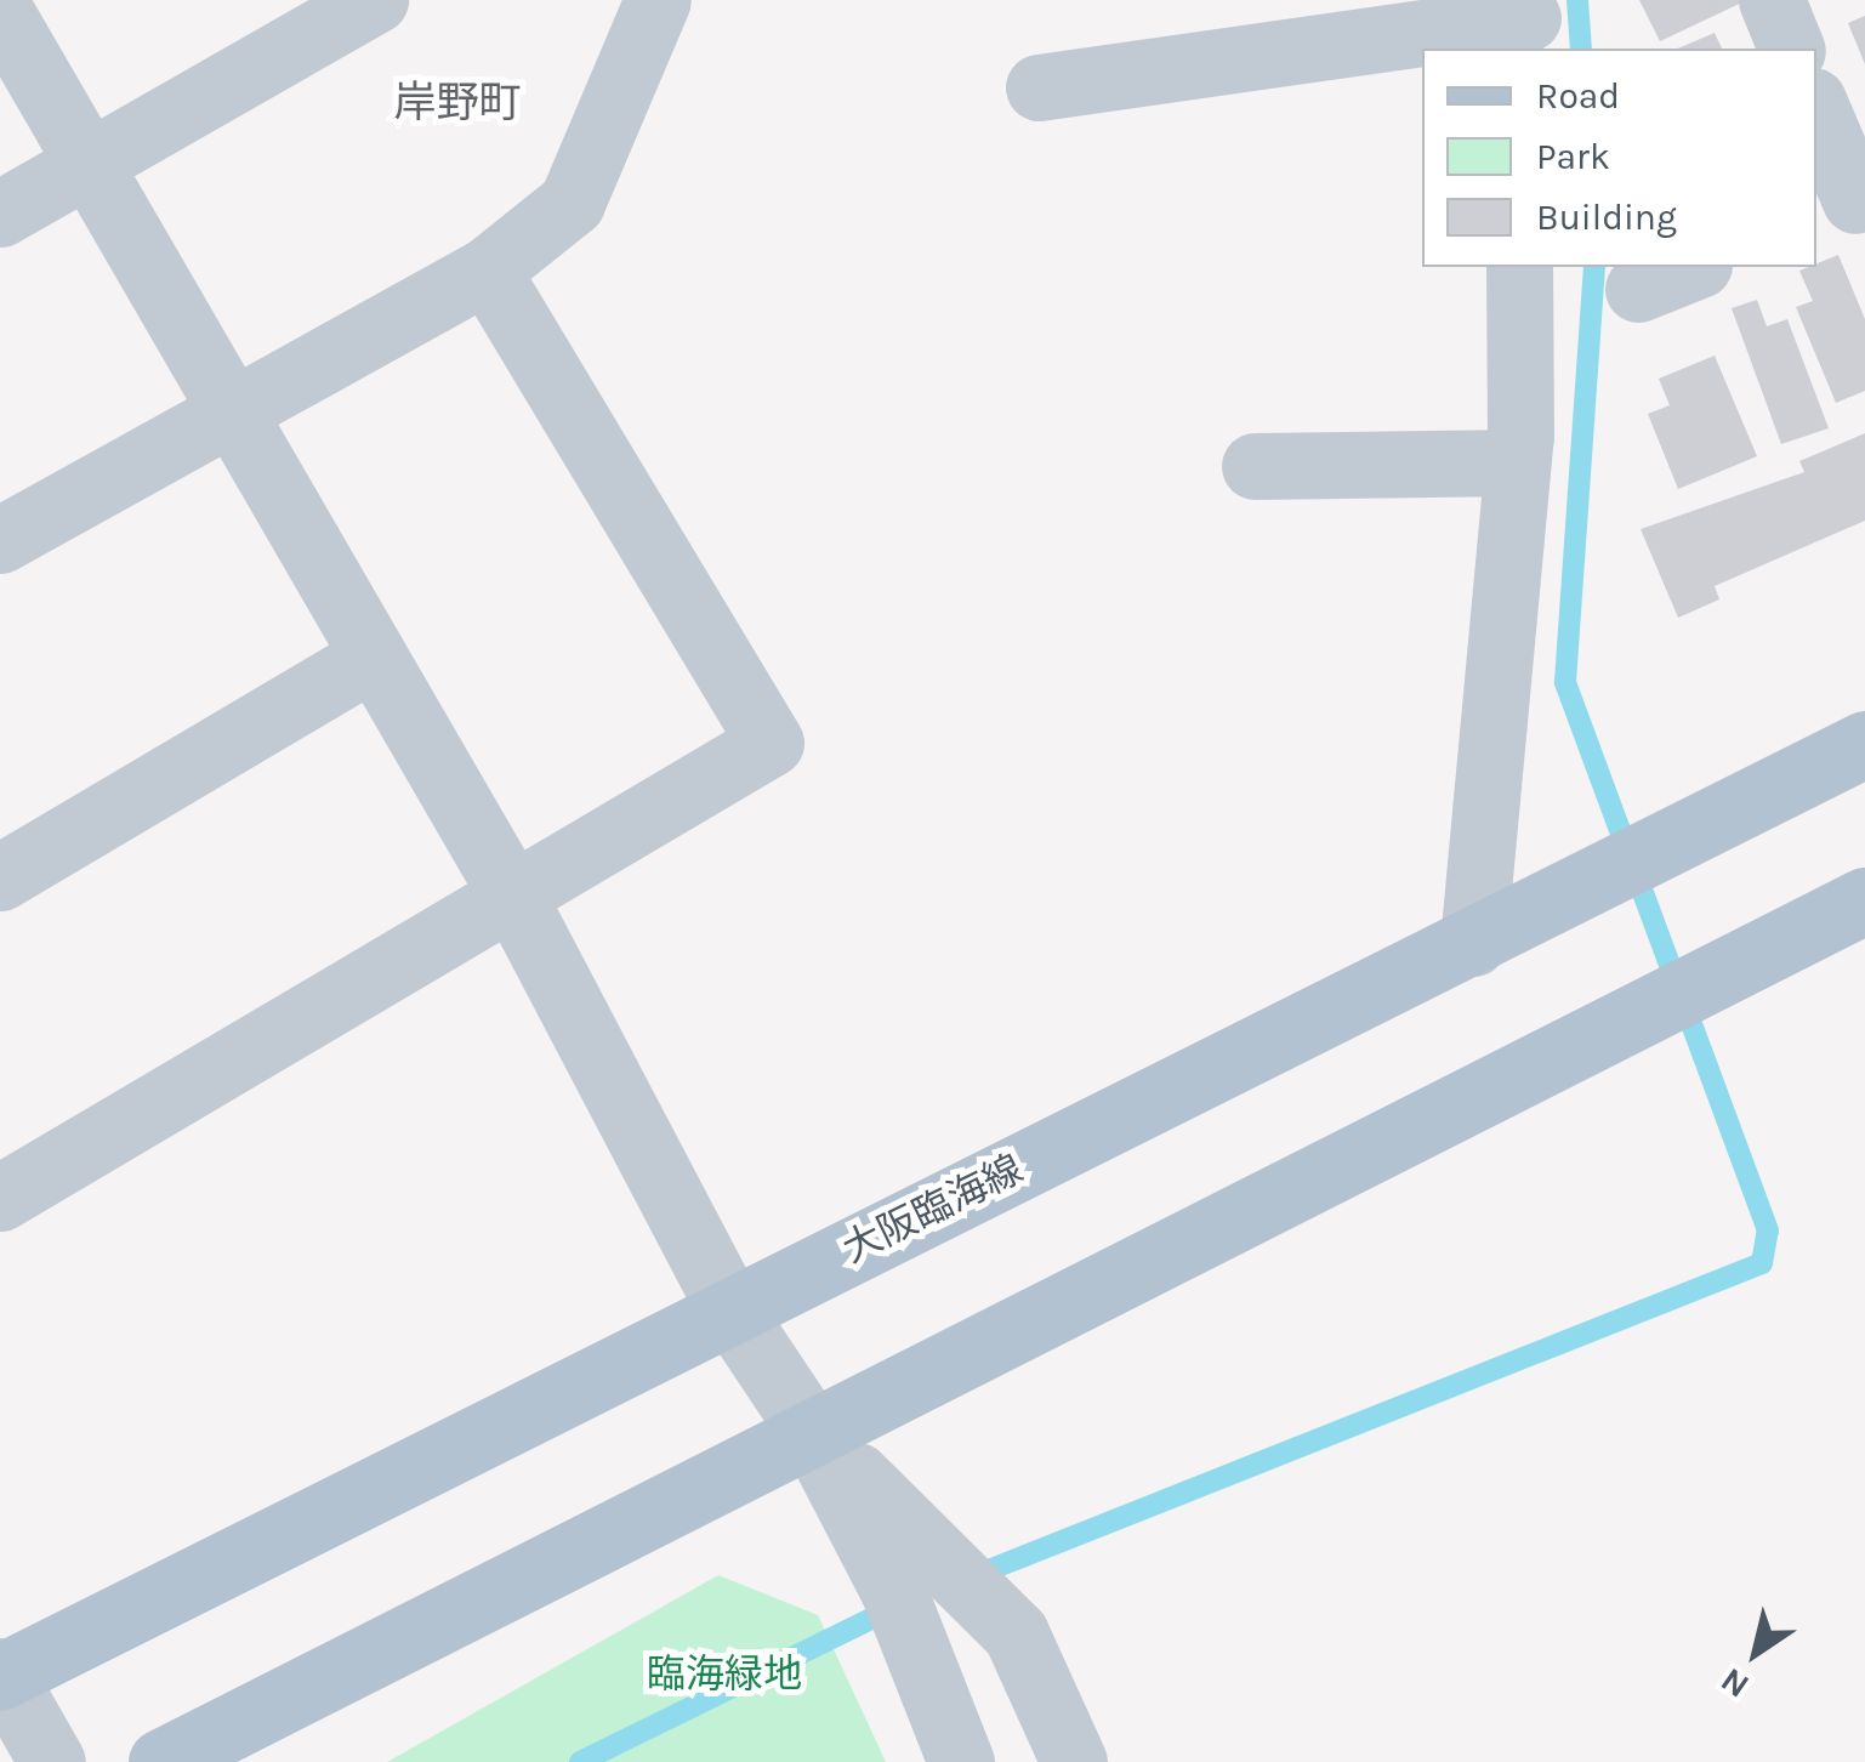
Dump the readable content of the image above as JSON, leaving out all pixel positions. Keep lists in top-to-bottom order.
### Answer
{
  "streets": {
    "main road": ["大阪臨海線"]
  },
  "districts": ["岸野町"],
  "parks": ["臨海緑地"],
  "legend": ["Road", "Park", "Building"],
  "north": "bottom left"
}
